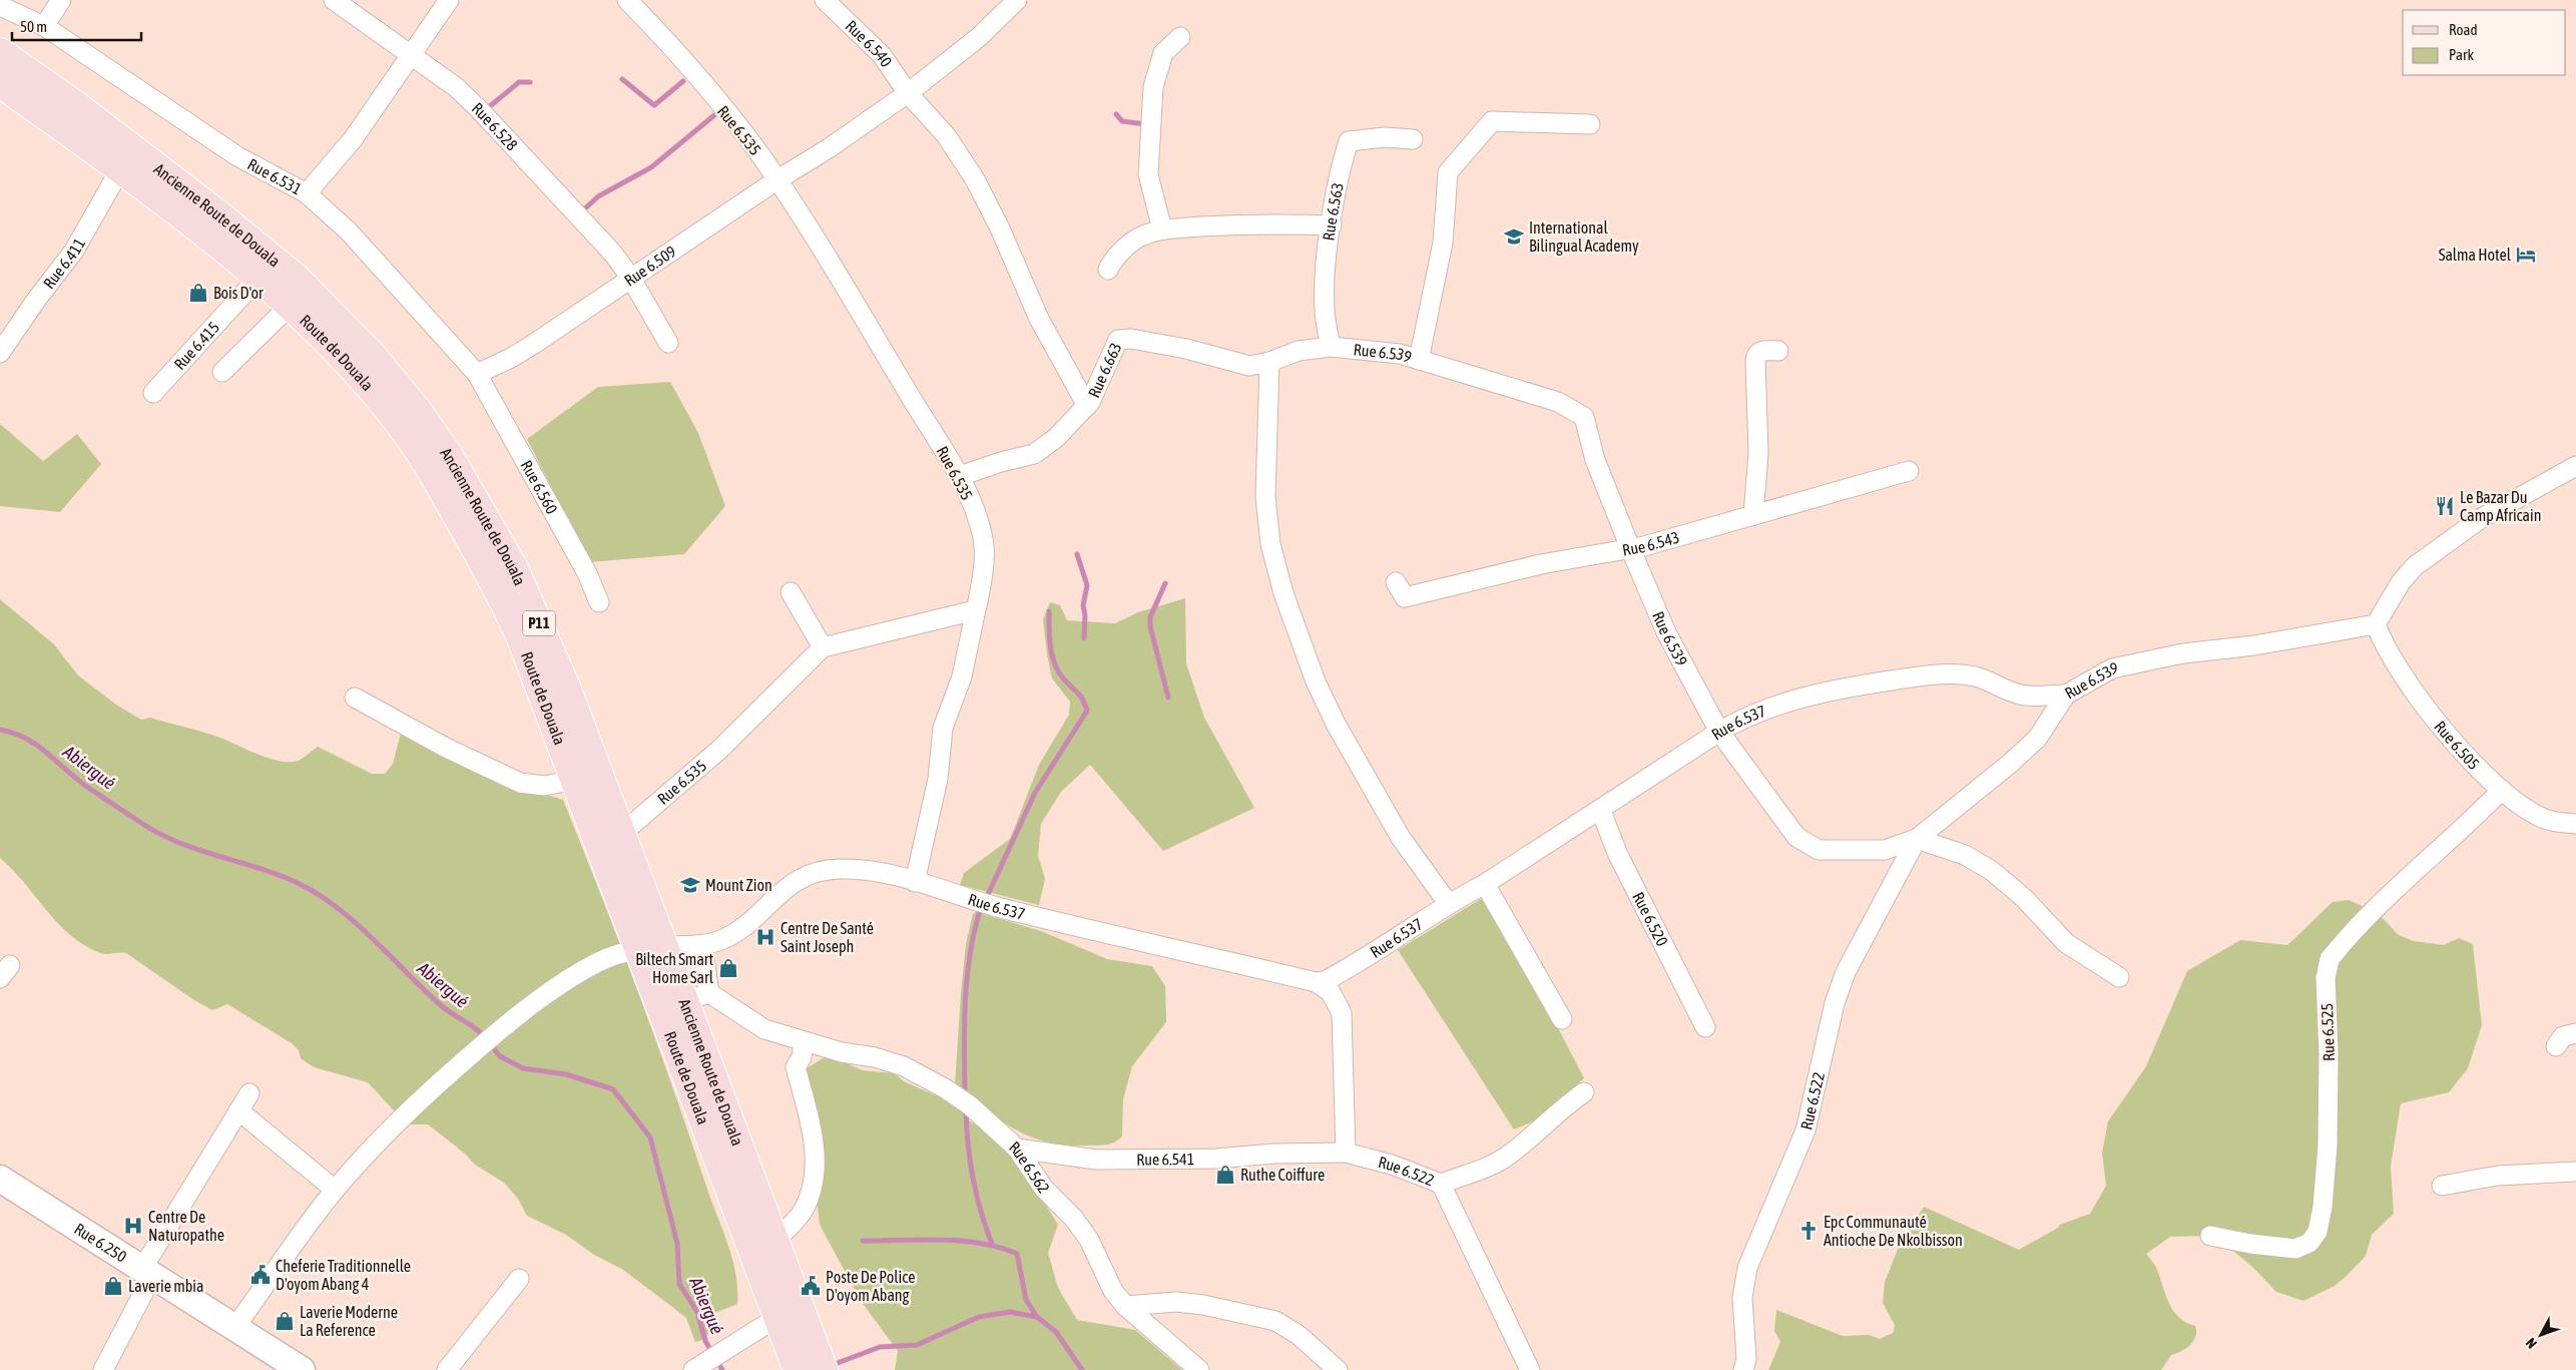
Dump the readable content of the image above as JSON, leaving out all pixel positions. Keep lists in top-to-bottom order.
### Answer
{
  "streets": {
    "main road": [
      "Ancienne Route de Douala",
      "Route de Douala",
      "P11",
      "Rue 6.250"
    ],
    "street": [
      "Rue 6.540",
      "Rue 6.528",
      "Rue 6.535",
      "Rue 6.531",
      "Rue 6.563",
      "Rue 6.411",
      "Rue 6.509",
      "Rue 6.415",
      "Rue 6.539",
      "Rue 6.663",
      "Rue 6.560",
      "Rue 6.543",
      "Rue 6.537",
      "Rue 6.505",
      "Rue 6.520",
      "Rue 6.525",
      "Rue 6.522",
      "Rue 6.541",
      "Rue 6.562"
    ]
  },
  "crossings": [
    ["Rue 6.540", "Rue 6.509"],
    ["Rue 6.540", "Rue 6.663"],
    ["Rue 6.528", "Rue 6.531"],
    ["Rue 6.528", "Rue 6.509"],
    ["Rue 6.535", "Ancienne Route de Douala"],
    ["Rue 6.535", "Rue 6.509"],
    ["Rue 6.535", "Rue 6.663"],
    ["Rue 6.535", "Rue 6.537"],
    ["Rue 6.563", "Rue 6.539"],
    ["Ancienne Route de Douala", "Route de Douala"],
    ["Ancienne Route de Douala", "Rue 6.537"],
    ["Rue 6.411", "Route de Douala"],
    ["Rue 6.509", "Rue 6.560"],
    ["Rue 6.415", "Route de Douala"],
    ["Route de Douala", "Rue 6.537"],
    ["Rue 6.539", "Rue 6.663"],
    ["Rue 6.539", "Rue 6.543"],
    ["Rue 6.539", "Rue 6.537"],
    ["Rue 6.539", "Rue 6.505"],
    ["Rue 6.539", "Rue 6.522"],
    ["Rue 6.537", "Rue 6.520"],
    ["Rue 6.537", "Rue 6.250"],
    ["Rue 6.505", "Rue 6.525"],
    ["Rue 6.522", "Rue 6.541"],
    ["Rue 6.541", "Rue 6.562"]
  ],
  "water": ["Abiergué"],
  "places": {
    "school or university": ["International Bilingual Academy", "Mount Zion"],
    "hotel": ["Salma Hotel"],
    "shop": [
      "Bois D'or",
      "Biltech Smart Home Sarl",
      "Ruthe Coiffure",
      "Laverie mbia",
      "Laverie Moderne La Reference"
    ],
    "restaurant": ["Le Bazar Du Camp Africain"],
    "hospital": ["Centre De Santé Saint Joseph", "Centre De Naturopathe"],
    "church": ["Epc Communauté Antioche De Nkolbisson"],
    "public building": ["Cheferie Traditionnelle D'oyom Abang 4", "Poste De Police D'oyom Abang"]
  },
  "legend": ["Road", "Park"],
  "scale_bar": "50 m",
  "north": "bottom left"
}
